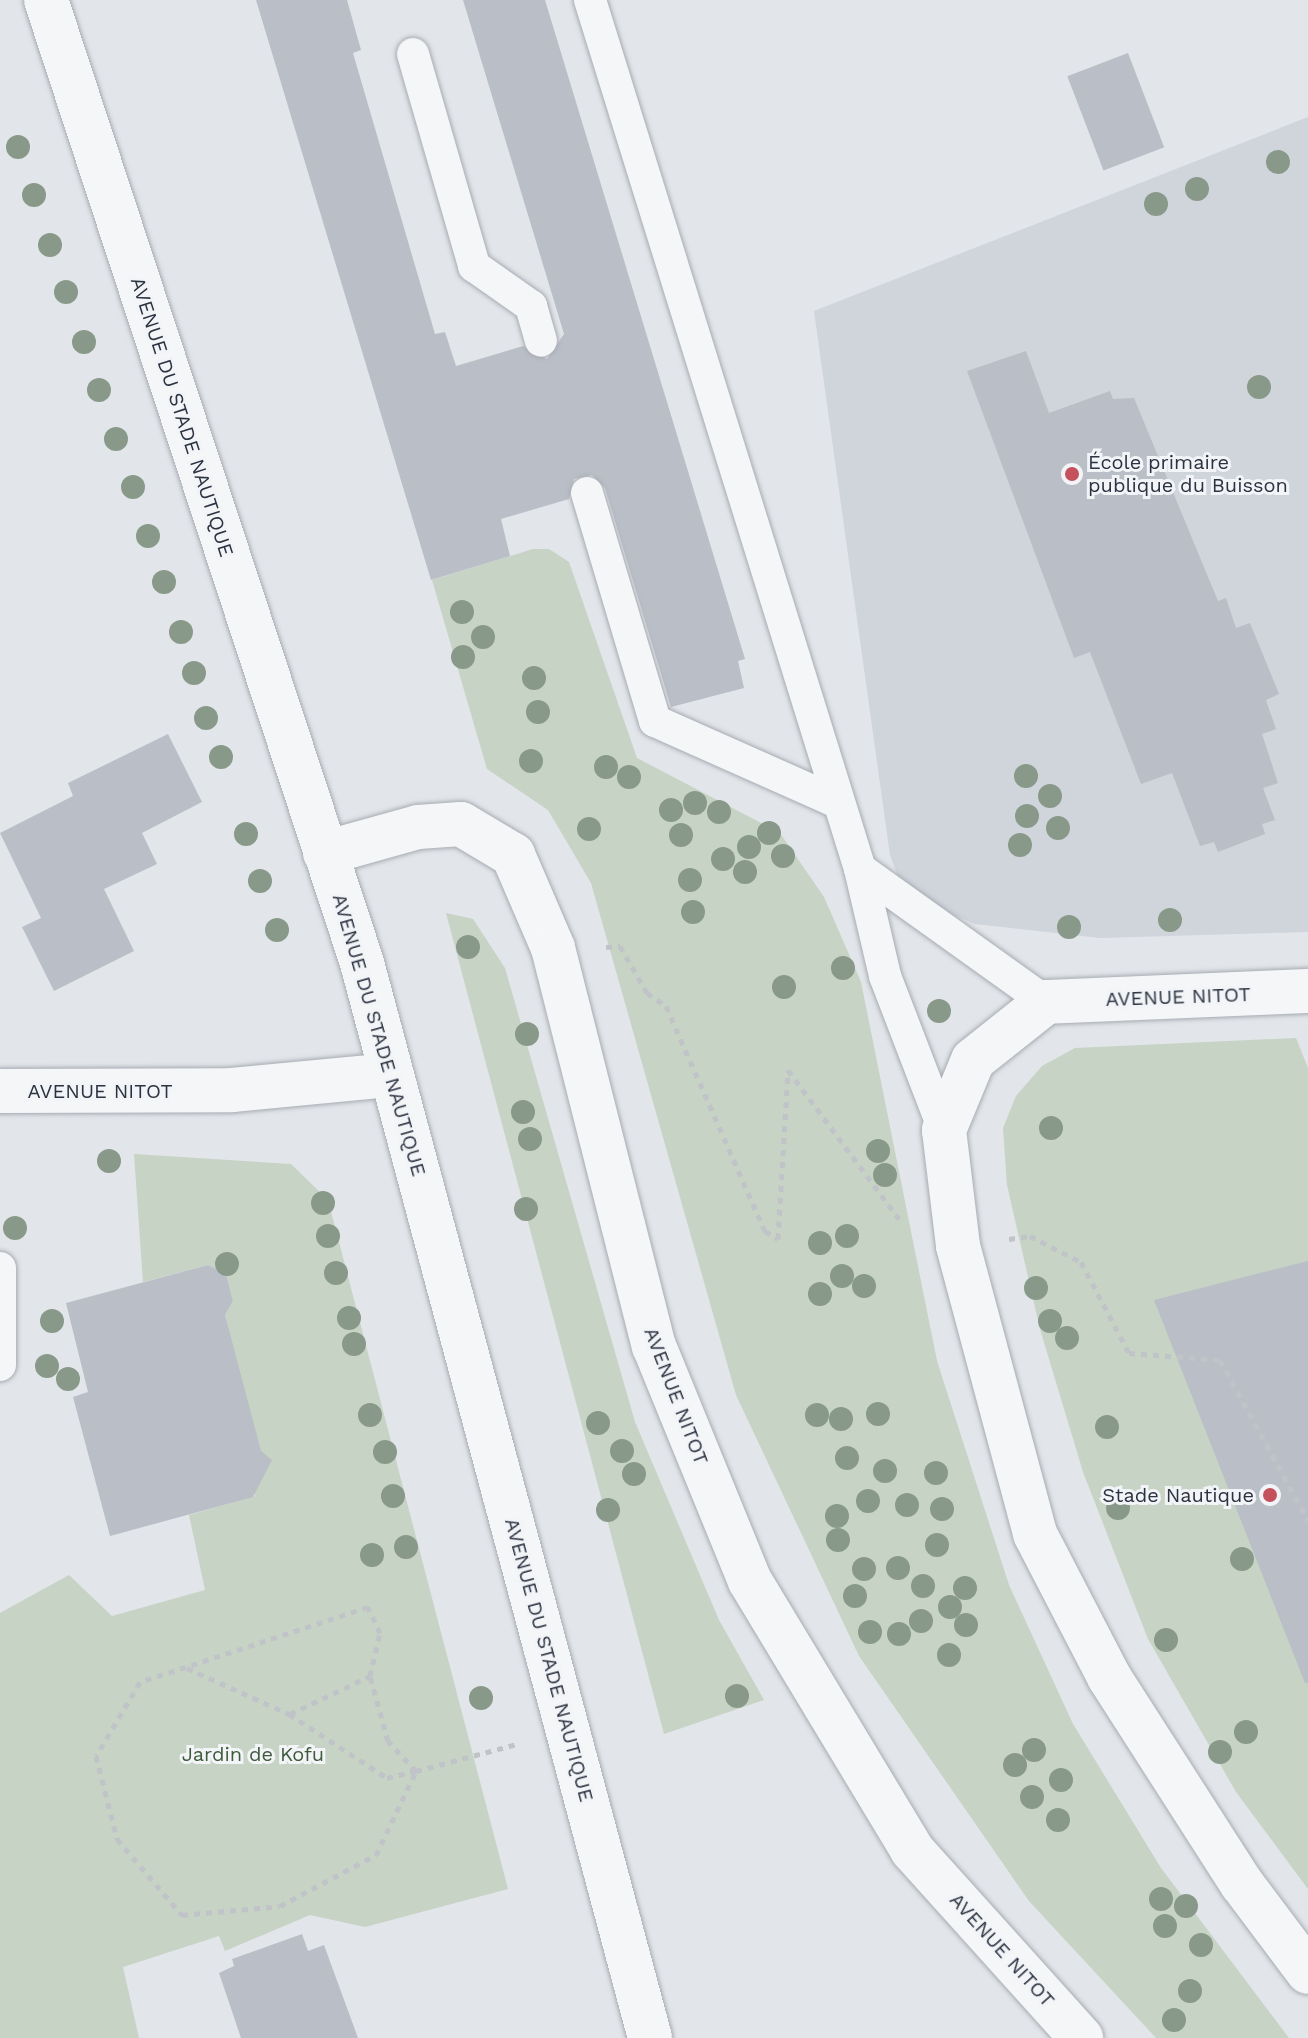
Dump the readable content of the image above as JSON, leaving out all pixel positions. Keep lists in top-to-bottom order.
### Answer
{
  "streets": {
    "street": ["AVENUE DU STADE NAUTIQUE", "AVENUE NITOT"]
  },
  "crossings": [
    ["AVENUE DU STADE NAUTIQUE", "AVENUE NITOT"]
  ],
  "parks": ["Jardin de Kofu"],
  "places": ["École primaire publique du Buisson", "Stade Nautique"]
}
